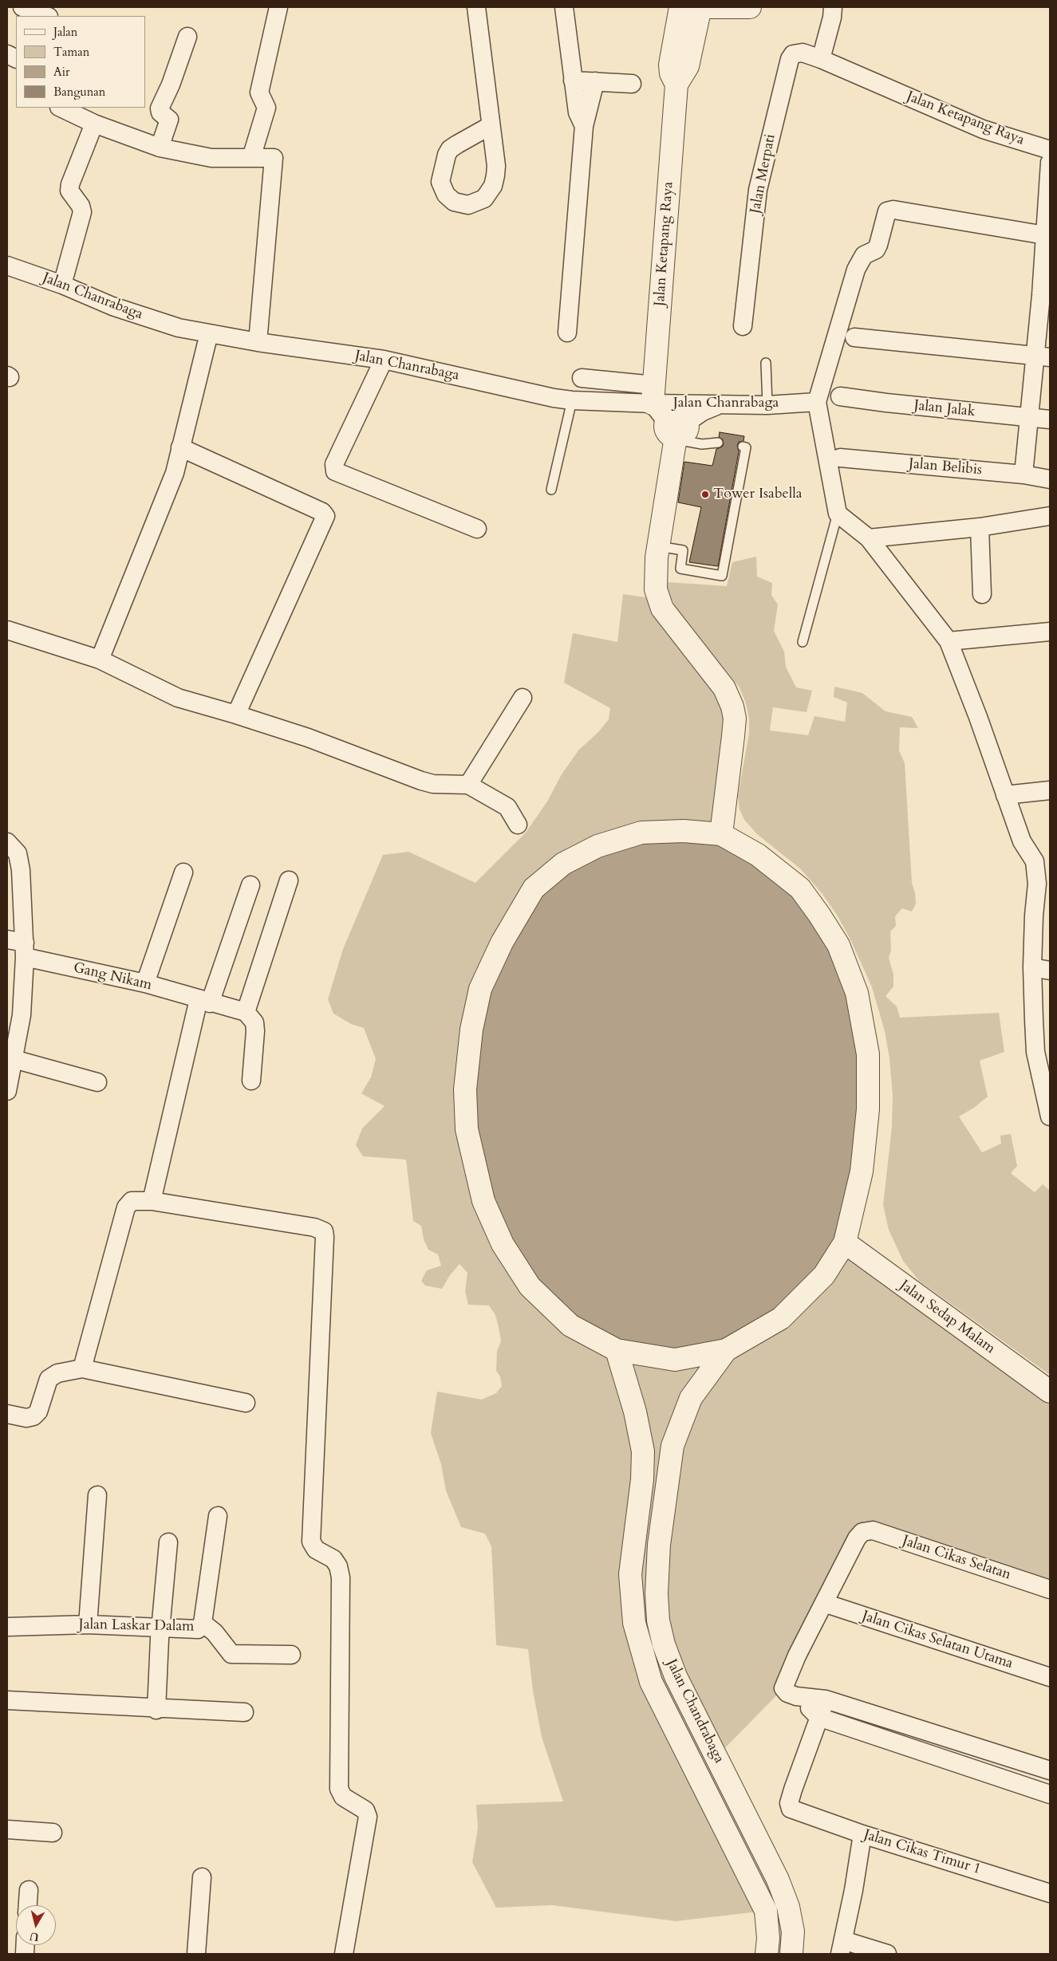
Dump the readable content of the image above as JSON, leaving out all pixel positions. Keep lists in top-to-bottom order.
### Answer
{
  "streets": {
    "street": [
      "Jalan Ketapang Raya",
      "Jalan Merpati",
      "Jalan Chanrabaga",
      "Jalan Jalak",
      "Jalan Belibis",
      "Gang Nikam",
      "Jalan Sedap Malam",
      "Jalan Cikas Selatan",
      "Jalan Laskar Dalam",
      "Jalan Cikas Selatan Utama",
      "Jalan Chandrabaga",
      "Jalan Cikas Timur 1"
    ]
  },
  "crossings": [
    ["Jalan Ketapang Raya", "Jalan Merpati"],
    ["Jalan Ketapang Raya", "Jalan Chanrabaga"],
    ["Jalan Cikas Selatan", "Jalan Cikas Selatan Utama"]
  ],
  "places": ["Tower Isabella"],
  "legend": [
    "Jalan",
    "Taman",
    "Air",
    "Bangunan"
  ],
  "north": "bottom"
}
